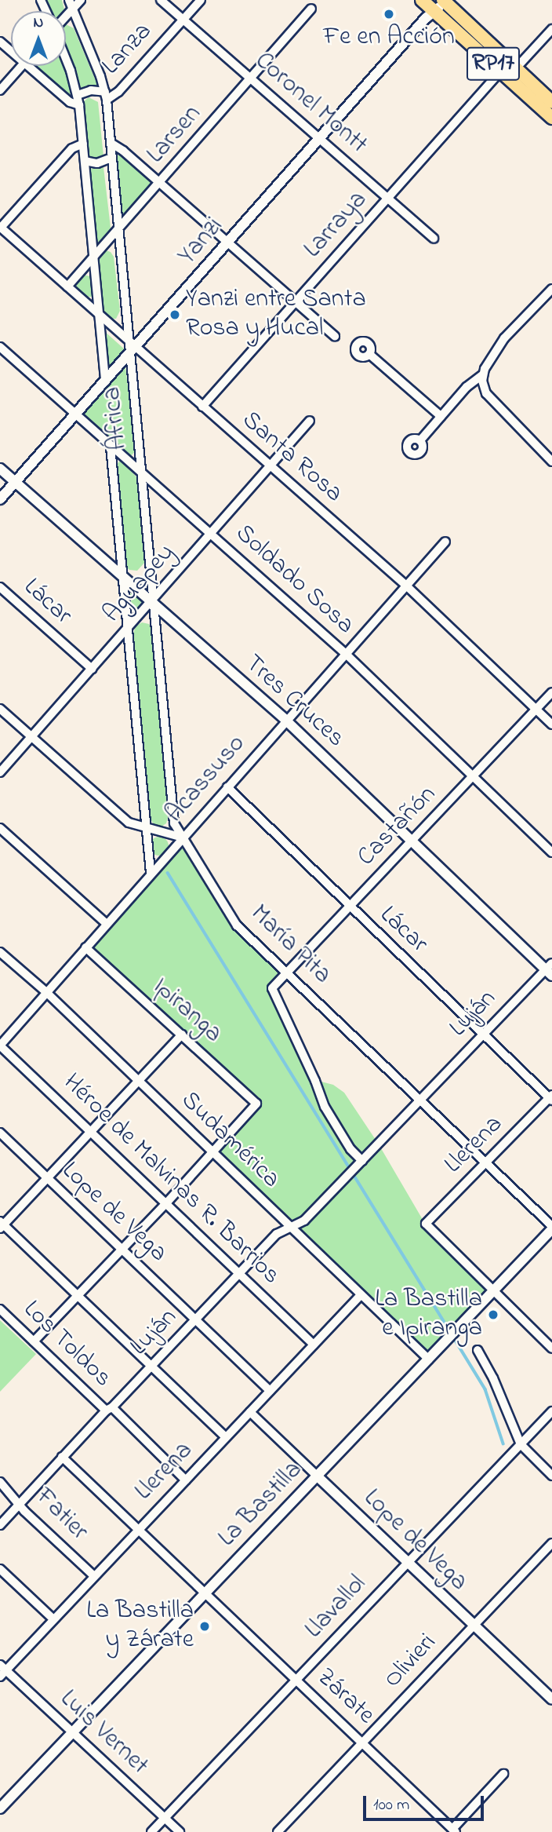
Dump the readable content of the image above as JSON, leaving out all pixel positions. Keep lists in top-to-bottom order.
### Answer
{
  "streets": {
    "main road": ["RP17"],
    "street": [
      "Lanza",
      "Coronel Montt",
      "Larsen",
      "Larraya",
      "Yanzi",
      "África",
      "Santa Rosa",
      "Soldado Sosa",
      "Aguapey",
      "Lácar",
      "Tres Cruces",
      "Acassuso",
      "Castañón",
      "María Pita",
      "Ipiranga",
      "Luján",
      "Sudamérica",
      "Llerena",
      "Héroe de Malvinas R. Barrios",
      "Lope de Vega",
      "Los Toldos",
      "La Bastilla",
      "Fatier",
      "Llavallol",
      "Olivieri",
      "Zárate",
      "Luis Vernet"
    ]
  },
  "crossings": [
    ["Lanza", "Coronel Montt"],
    ["RP17", "Larraya"],
    ["RP17", "Yanzi"],
    ["Coronel Montt", "Larsen"],
    ["Coronel Montt", "Larraya"],
    ["Coronel Montt", "Yanzi"],
    ["Larsen", "África"],
    ["Larsen", "Santa Rosa"],
    ["Larraya", "Santa Rosa"],
    ["Yanzi", "África"],
    ["Yanzi", "Santa Rosa"],
    ["Yanzi", "Soldado Sosa"],
    ["Yanzi", "Tres Cruces"],
    ["África", "Santa Rosa"],
    ["África", "Soldado Sosa"],
    ["África", "Aguapey"],
    ["África", "Tres Cruces"],
    ["África", "Acassuso"],
    ["África", "María Pita"],
    ["Santa Rosa", "Aguapey"],
    ["Santa Rosa", "Acassuso"],
    ["Santa Rosa", "Castañón"],
    ["Soldado Sosa", "Aguapey"],
    ["Soldado Sosa", "Acassuso"],
    ["Soldado Sosa", "Castañón"],
    ["Aguapey", "Lácar"],
    ["Aguapey", "Tres Cruces"],
    ["Lácar", "Acassuso"],
    ["Lácar", "Castañón"],
    ["Lácar", "Luján"],
    ["Lácar", "Llerena"],
    ["Tres Cruces", "Acassuso"],
    ["Tres Cruces", "Castañón"],
    ["Tres Cruces", "Luján"],
    ["Acassuso", "María Pita"],
    ["Acassuso", "Ipiranga"],
    ["Acassuso", "Sudamérica"],
    ["Acassuso", "Héroe de Malvinas R. Barrios"],
    ["Castañón", "María Pita"],
    ["Castañón", "Luján"],
    ["María Pita", "Luján"],
    ["María Pita", "Llerena"],
    ["María Pita", "La Bastilla"],
    ["Ipiranga", "Sudamérica"],
    ["Luján", "Sudamérica"],
    ["Luján", "Héroe de Malvinas R. Barrios"],
    ["Luján", "Lope de Vega"],
    ["Luján", "Los Toldos"],
    ["Luján", "Fatier"],
    ["Luján", "Zárate"],
    ["Sudamérica", "Llerena"],
    ["Sudamérica", "La Bastilla"],
    ["Llerena", "Héroe de Malvinas R. Barrios"],
    ["Llerena", "Lope de Vega"],
    ["Llerena", "Los Toldos"],
    ["Llerena", "La Bastilla"],
    ["Llerena", "Fatier"],
    ["Llerena", "Zárate"],
    ["Llerena", "Luis Vernet"],
    ["Lope de Vega", "La Bastilla"],
    ["Lope de Vega", "Llavallol"],
    ["Lope de Vega", "Olivieri"],
    ["La Bastilla", "Zárate"],
    ["La Bastilla", "Luis Vernet"],
    ["Llavallol", "Zárate"],
    ["Llavallol", "Luis Vernet"],
    ["Olivieri", "Zárate"]
  ],
  "places": [
    "Fe en Acción",
    "Yanzi entre Santa Rosa y Hucal",
    "La Bastilla e Ipiranga",
    "La Bastilla y Zárate"
  ],
  "scale_bar": "100 m",
  "north": "top"
}
